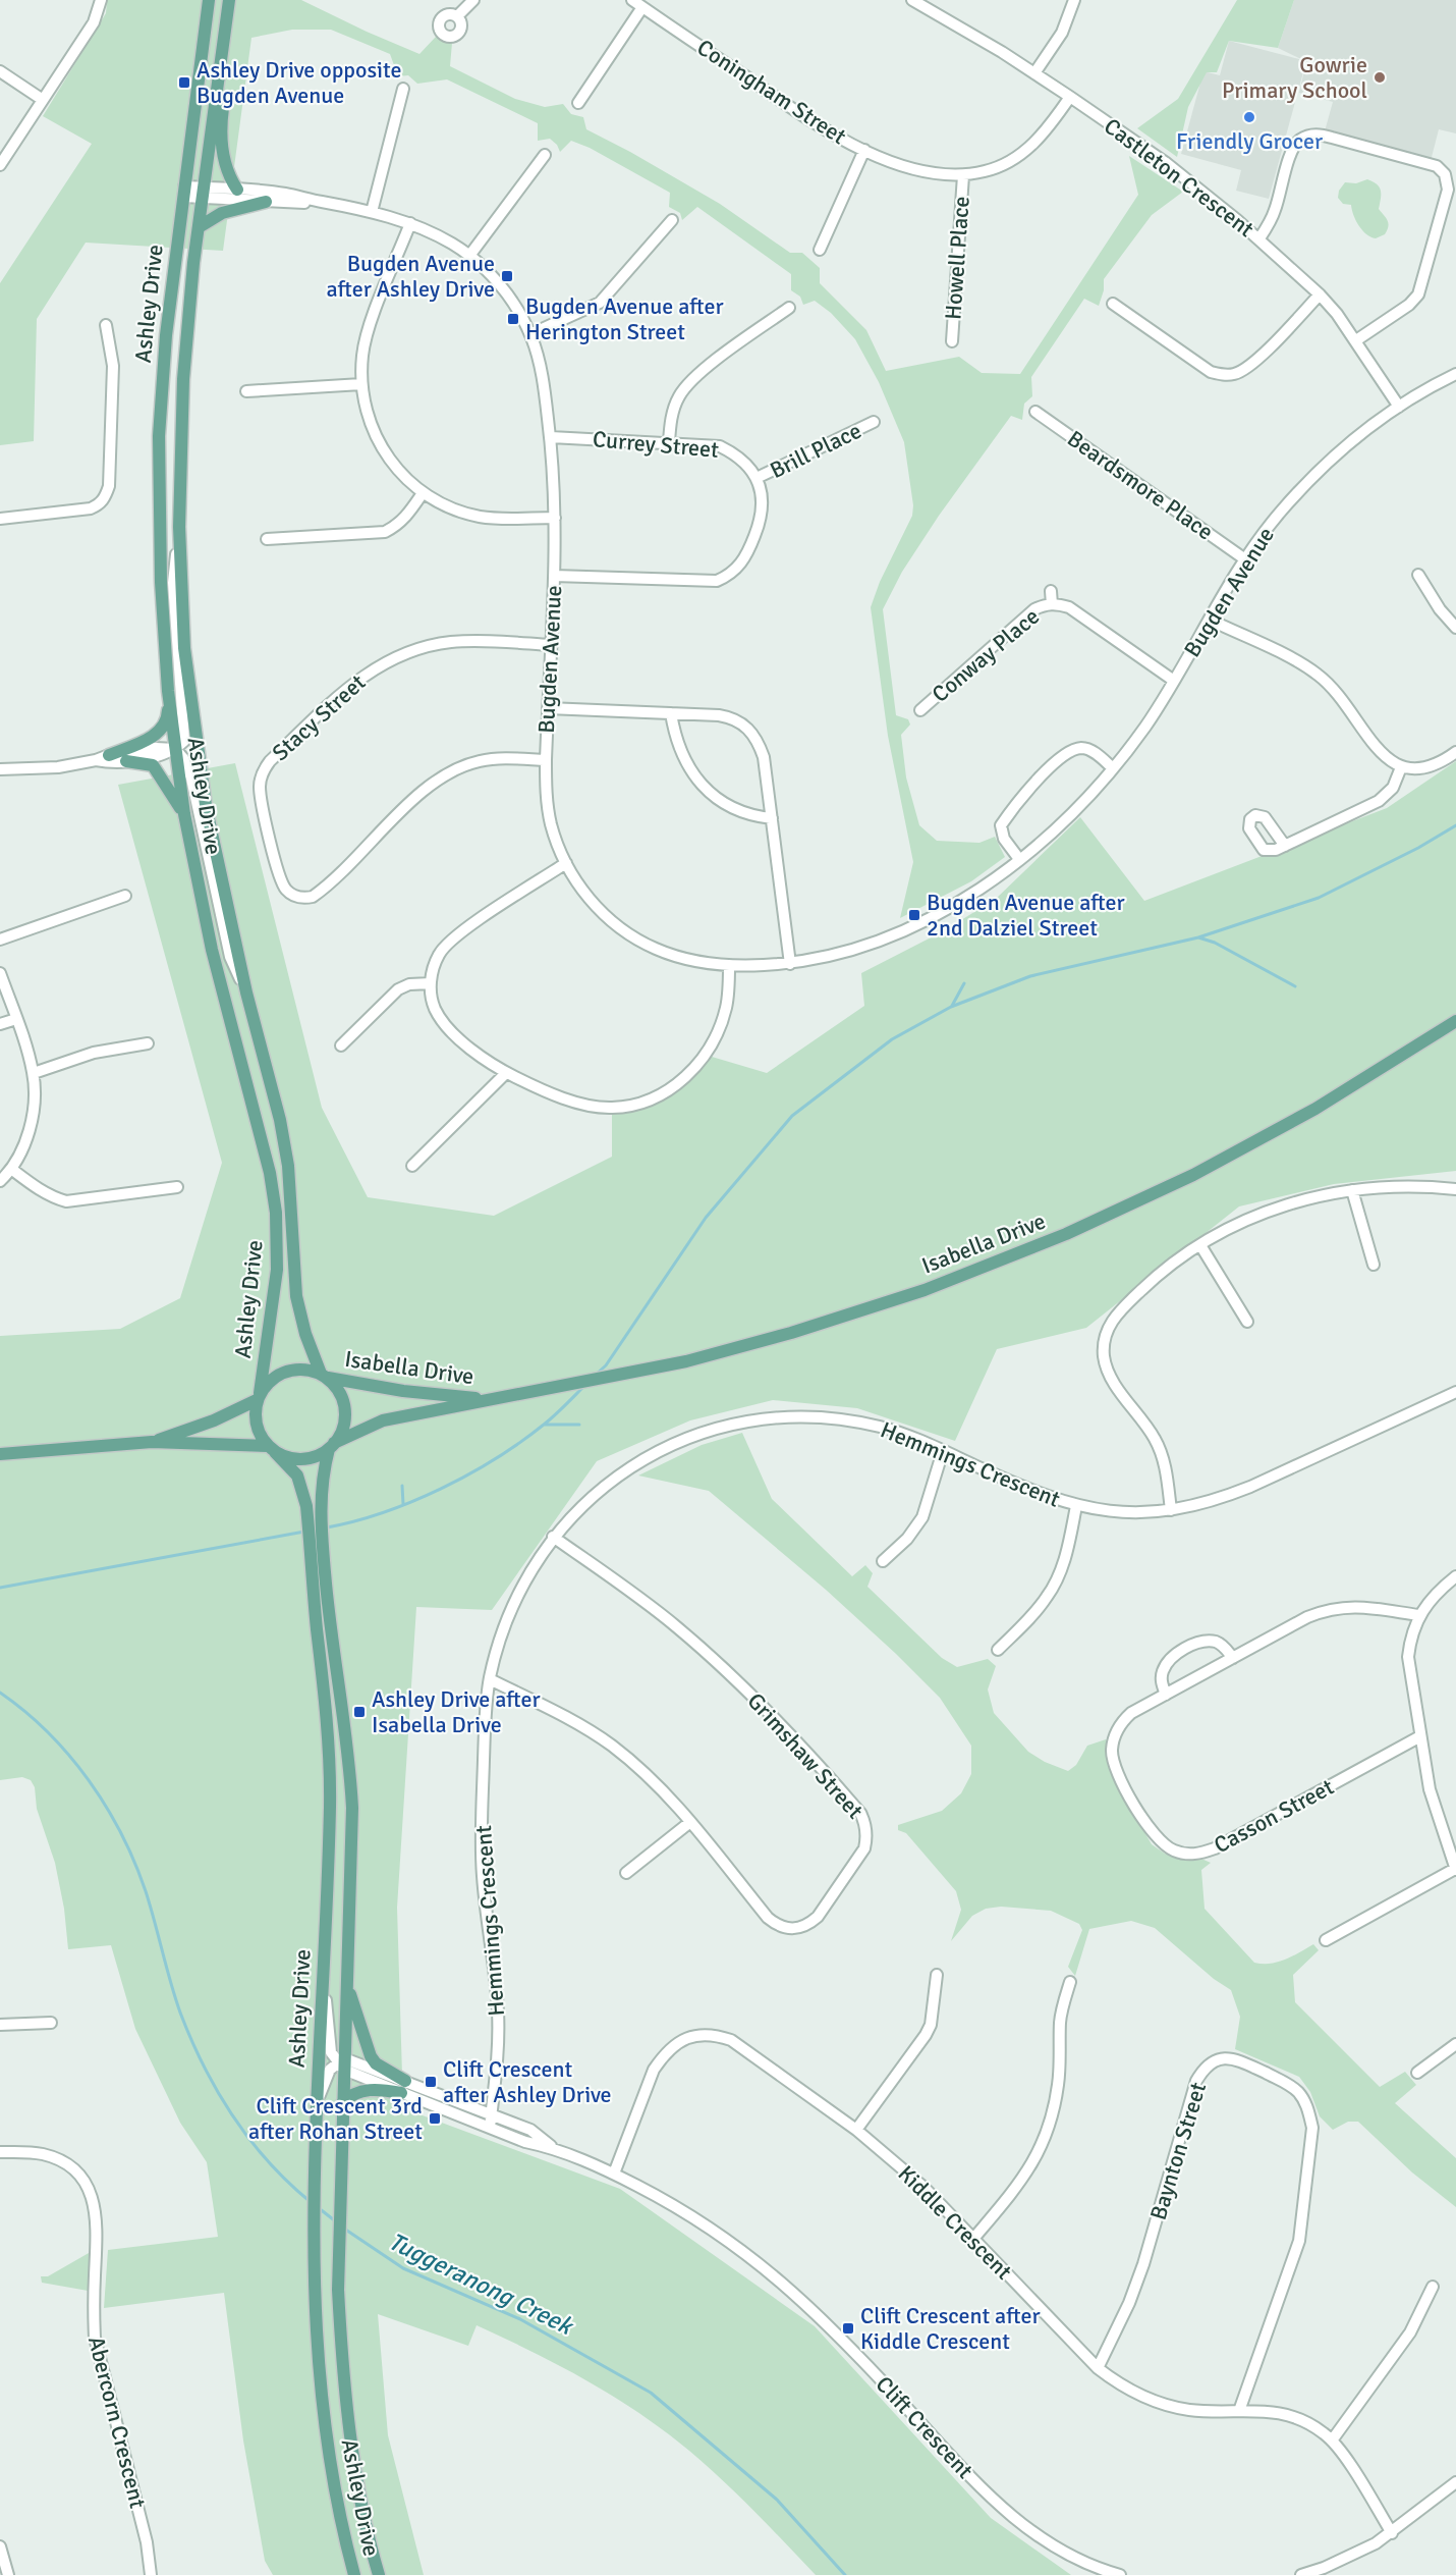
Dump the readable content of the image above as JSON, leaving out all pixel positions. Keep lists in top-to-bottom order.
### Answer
{
  "streets": {
    "main road": ["Ashley Drive", "Isabella Drive"],
    "street": [
      "Coningham Street",
      "Castleton Crescent",
      "Howell Place",
      "Currey Street",
      "Brill Place",
      "Beardsmore Place",
      "Bugden Avenue",
      "Conway Place",
      "Stacy Street",
      "Hemmings Crescent",
      "Grimshaw Street",
      "Casson Street",
      "Baynton Street",
      "Kiddle Crescent",
      "Abercorn Crescent",
      "Clift Crescent"
    ]
  },
  "crossings": [
    ["Coningham Street", "Castleton Crescent"],
    ["Coningham Street", "Howell Place"],
    ["Castleton Crescent", "Bugden Avenue"],
    ["Ashley Drive", "Bugden Avenue"],
    ["Ashley Drive", "Isabella Drive"],
    ["Ashley Drive", "Clift Crescent"],
    ["Currey Street", "Brill Place"],
    ["Currey Street", "Bugden Avenue"],
    ["Beardsmore Place", "Bugden Avenue"],
    ["Bugden Avenue", "Conway Place"],
    ["Bugden Avenue", "Stacy Street"],
    ["Hemmings Crescent", "Grimshaw Street"],
    ["Hemmings Crescent", "Clift Crescent"],
    ["Baynton Street", "Kiddle Crescent"],
    ["Kiddle Crescent", "Clift Crescent"]
  ],
  "water": ["Tuggeranong Creek"],
  "places": {
    "other": ["Gowrie Primary School", "Friendly Grocer"],
    "transit": [
      "Ashley Drive opposite Bugden Avenue",
      "Bugden Avenue after Ashley Drive",
      "Bugden Avenue after Herington Street",
      "Bugden Avenue after 2nd Dalziel Street",
      "Ashley Drive after Isabella Drive",
      "Clift Crescent after Ashley Drive",
      "Clift Crescent 3rd after Rohan Street",
      "Clift Crescent after Kiddle Crescent"
    ]
  }
}
